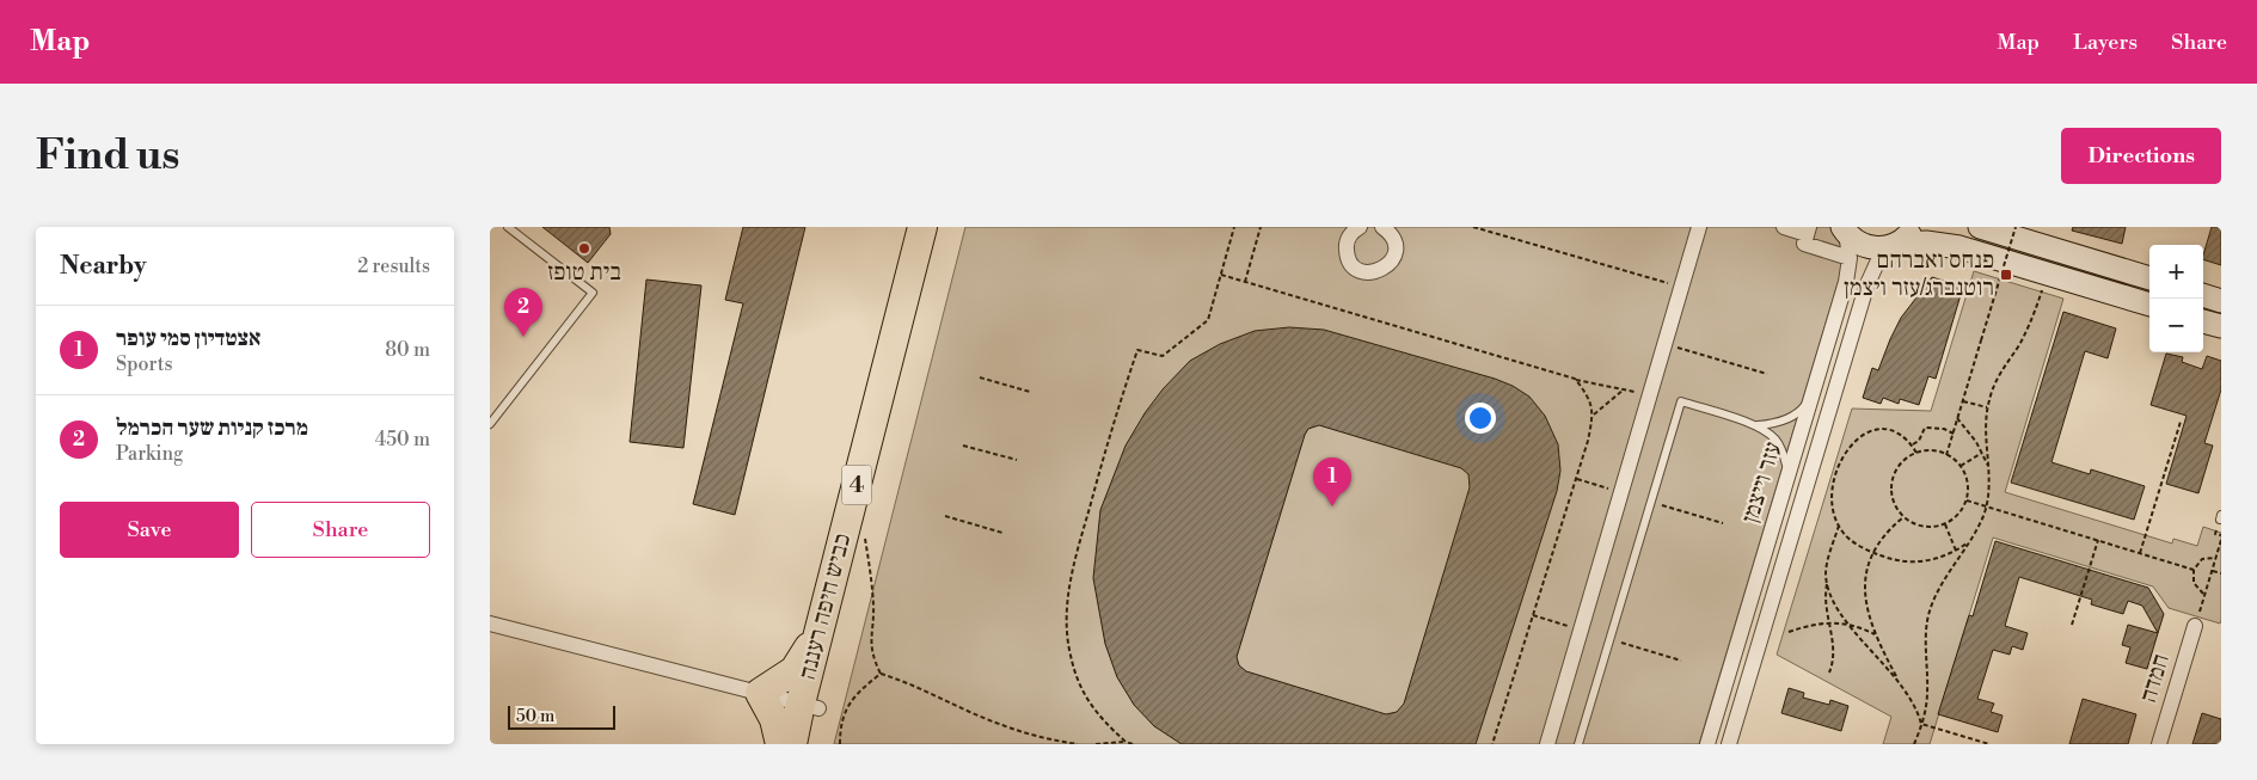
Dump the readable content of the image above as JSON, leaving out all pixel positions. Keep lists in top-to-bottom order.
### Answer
{
  "streets": {
    "highway": ["4", "כביש חיפה רעננה"],
    "street": ["עזר וייצמן", "חמדה"]
  },
  "places": {
    "other": ["בית טופז"],
    "transit": ["פנחס ואברהם רוטנברג/עזר ויצמן"]
  },
  "scale_bar": "50 m",
  "page": {
    "header": "Map",
    "nav": ["Map", "Layers", "Share"],
    "buttons": [
      "Directions",
      ["Save", "Share"]
    ],
    "title": "Find us",
    "heading": ["Nearby", "2 results"],
    "map_buttons": ["+", "−"],
    "pins": ["2", "1"],
    "list": [
      {
        "mark": "1",
        "name": "אצטדיון סמי עופר",
        "note": "Sports",
        "value": "80 m"
      },
      {
        "mark": "2",
        "name": "מרכז קניות שער הכרמל",
        "note": "Parking",
        "value": "450 m"
      }
    ],
    "scale": "50 m"
  }
}
